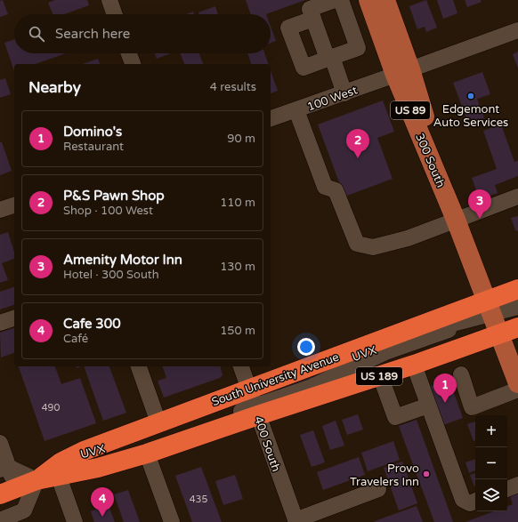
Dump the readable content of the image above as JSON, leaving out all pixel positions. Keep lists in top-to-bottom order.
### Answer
{
  "streets": {
    "highway": ["US 189", "South University Avenue"],
    "main road": ["US 89", "300 South"],
    "street": ["100 West", "UVX", "400 South"]
  },
  "crossings": [
    ["100 West", "300 South"],
    ["300 South", "South University Avenue"],
    ["UVX", "South University Avenue"],
    ["UVX", "400 South"],
    ["South University Avenue", "400 South"]
  ],
  "places": ["Edgemont Auto Services", "Provo Travelers Inn"],
  "house_numbers": ["490", "435"],
  "page": {
    "search": "Search here",
    "heading": ["Nearby", "4 results"],
    "list": [
      {
        "mark": "1",
        "name": "Domino's",
        "note": "Restaurant",
        "value": "90 m"
      },
      {
        "mark": "2",
        "name": "P&S Pawn Shop",
        "note": "Shop · 100 West",
        "value": "110 m"
      },
      {
        "mark": "3",
        "name": "Amenity Motor Inn",
        "note": "Hotel · 300 South",
        "value": "130 m"
      },
      {
        "mark": "4",
        "name": "Cafe 300",
        "note": "Café",
        "value": "150 m"
      }
    ],
    "pins": [
      "2",
      "3",
      "1",
      "4"
    ],
    "map_buttons": ["+", "−"]
  }
}
